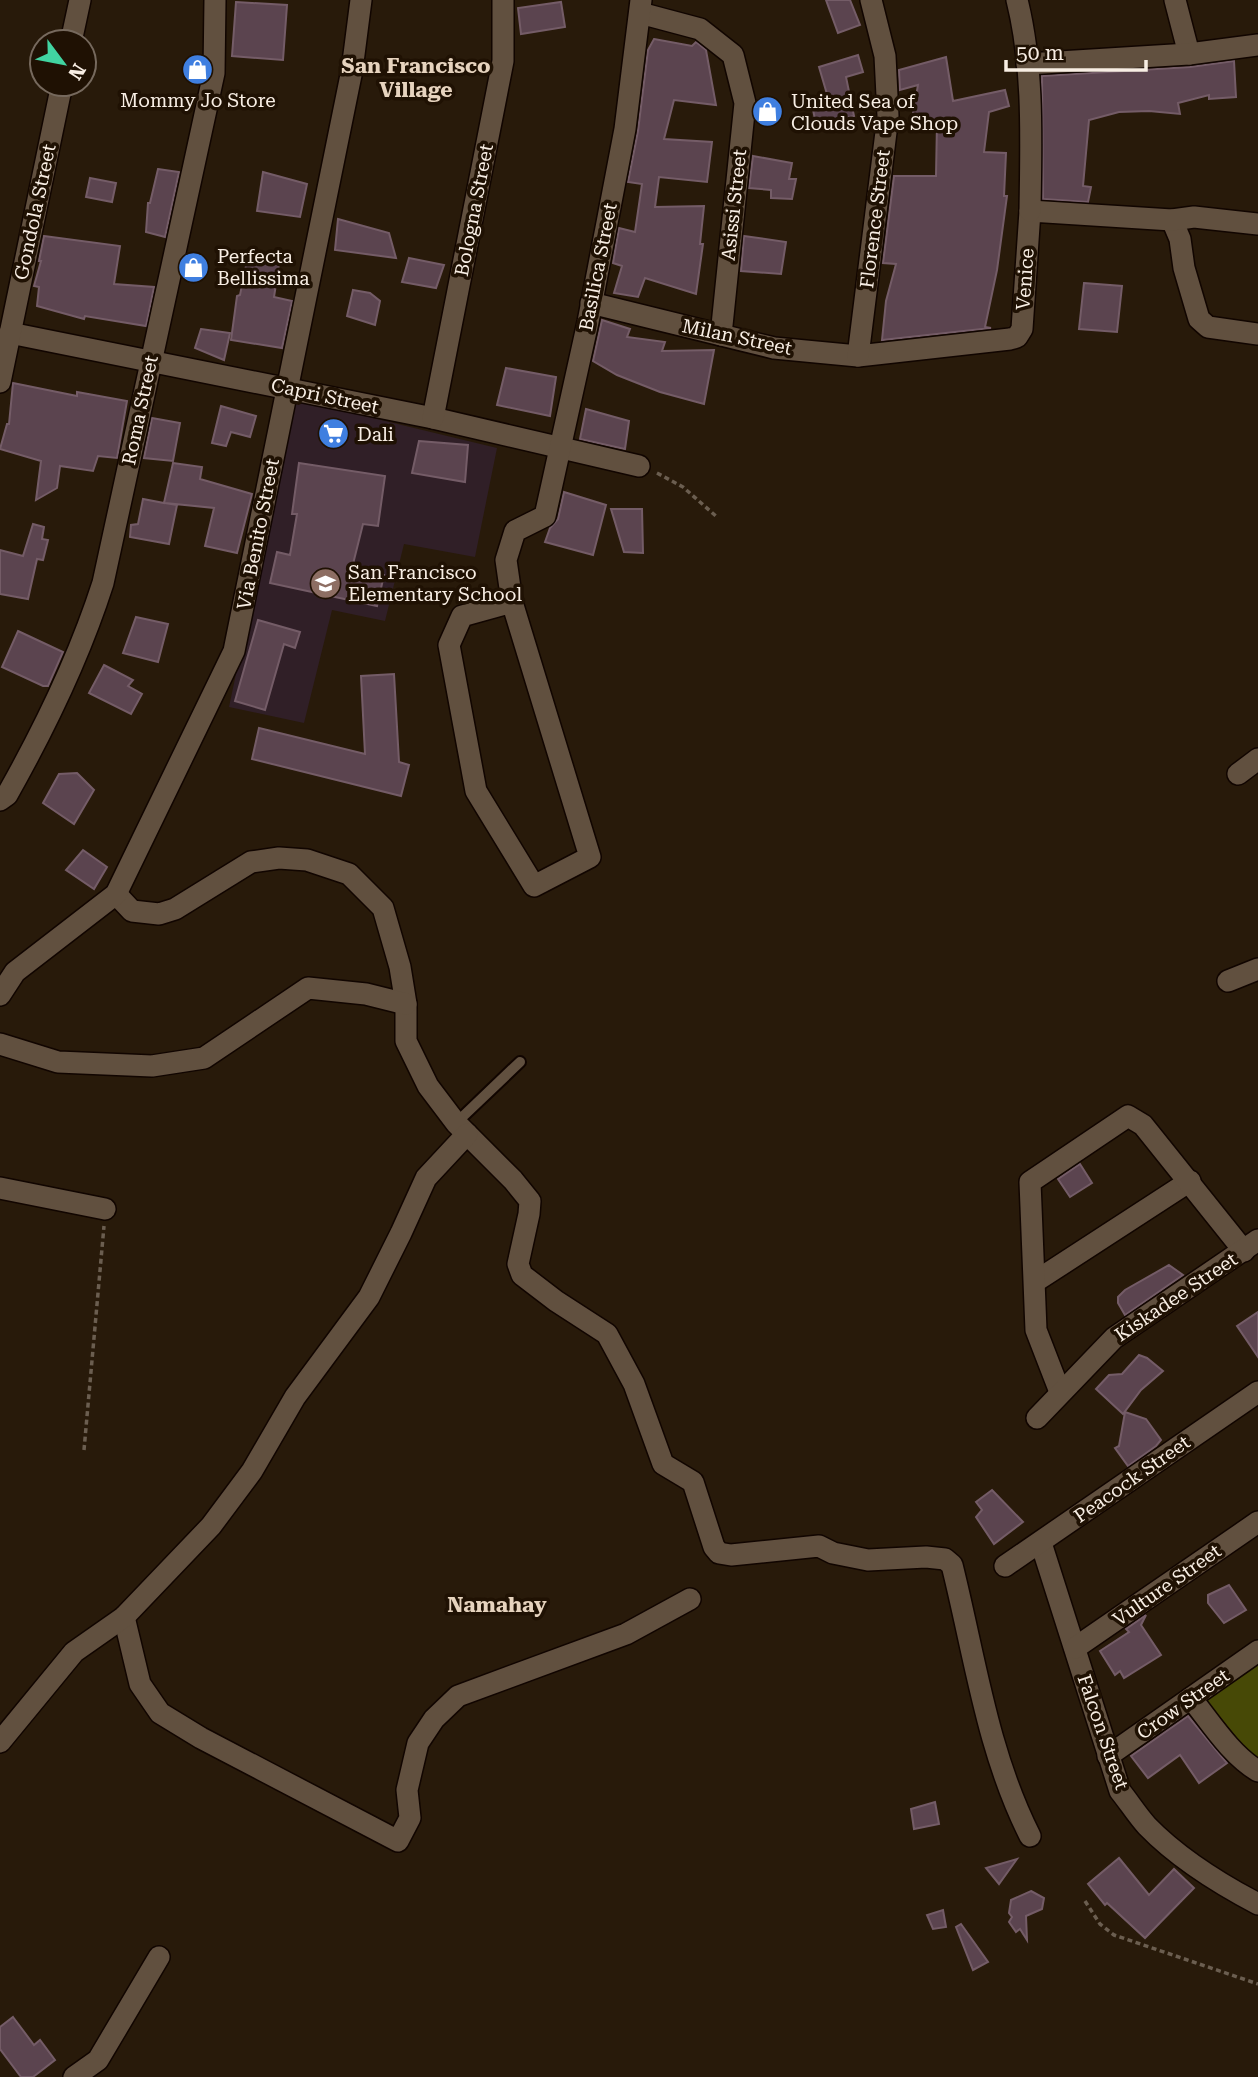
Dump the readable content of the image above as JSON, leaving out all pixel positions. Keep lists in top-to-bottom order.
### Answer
{
  "streets": {
    "street": [
      "Asissi Street",
      "Bologna Street",
      "Gondola Street",
      "Florence Street",
      "Basilica Street",
      "Venice",
      "Milan Street",
      "Capri Street",
      "Roma Street",
      "Via Benito Street",
      "Kiskadee Street",
      "Peacock Street",
      "Vulture Street",
      "Crow Street",
      "Falcon Street"
    ]
  },
  "crossings": [
    ["Asissi Street", "Basilica Street"],
    ["Asissi Street", "Milan Street"],
    ["Bologna Street", "Capri Street"],
    ["Gondola Street", "Capri Street"],
    ["Florence Street", "Milan Street"],
    ["Basilica Street", "Milan Street"],
    ["Basilica Street", "Capri Street"],
    ["Venice", "Milan Street"],
    ["Capri Street", "Roma Street"],
    ["Capri Street", "Via Benito Street"],
    ["Peacock Street", "Falcon Street"],
    ["Vulture Street", "Falcon Street"],
    ["Crow Street", "Falcon Street"]
  ],
  "districts": ["San Francisco Village", "Namahay"],
  "places": {
    "shop": ["Mommy Jo Store", "United Sea of Clouds Vape Shop", "Perfecta Bellissima"],
    "supermarket": ["Dali"],
    "school or university": ["San Francisco Elementary School"]
  },
  "scale_bar": "50 m",
  "north": "bottom right"
}
